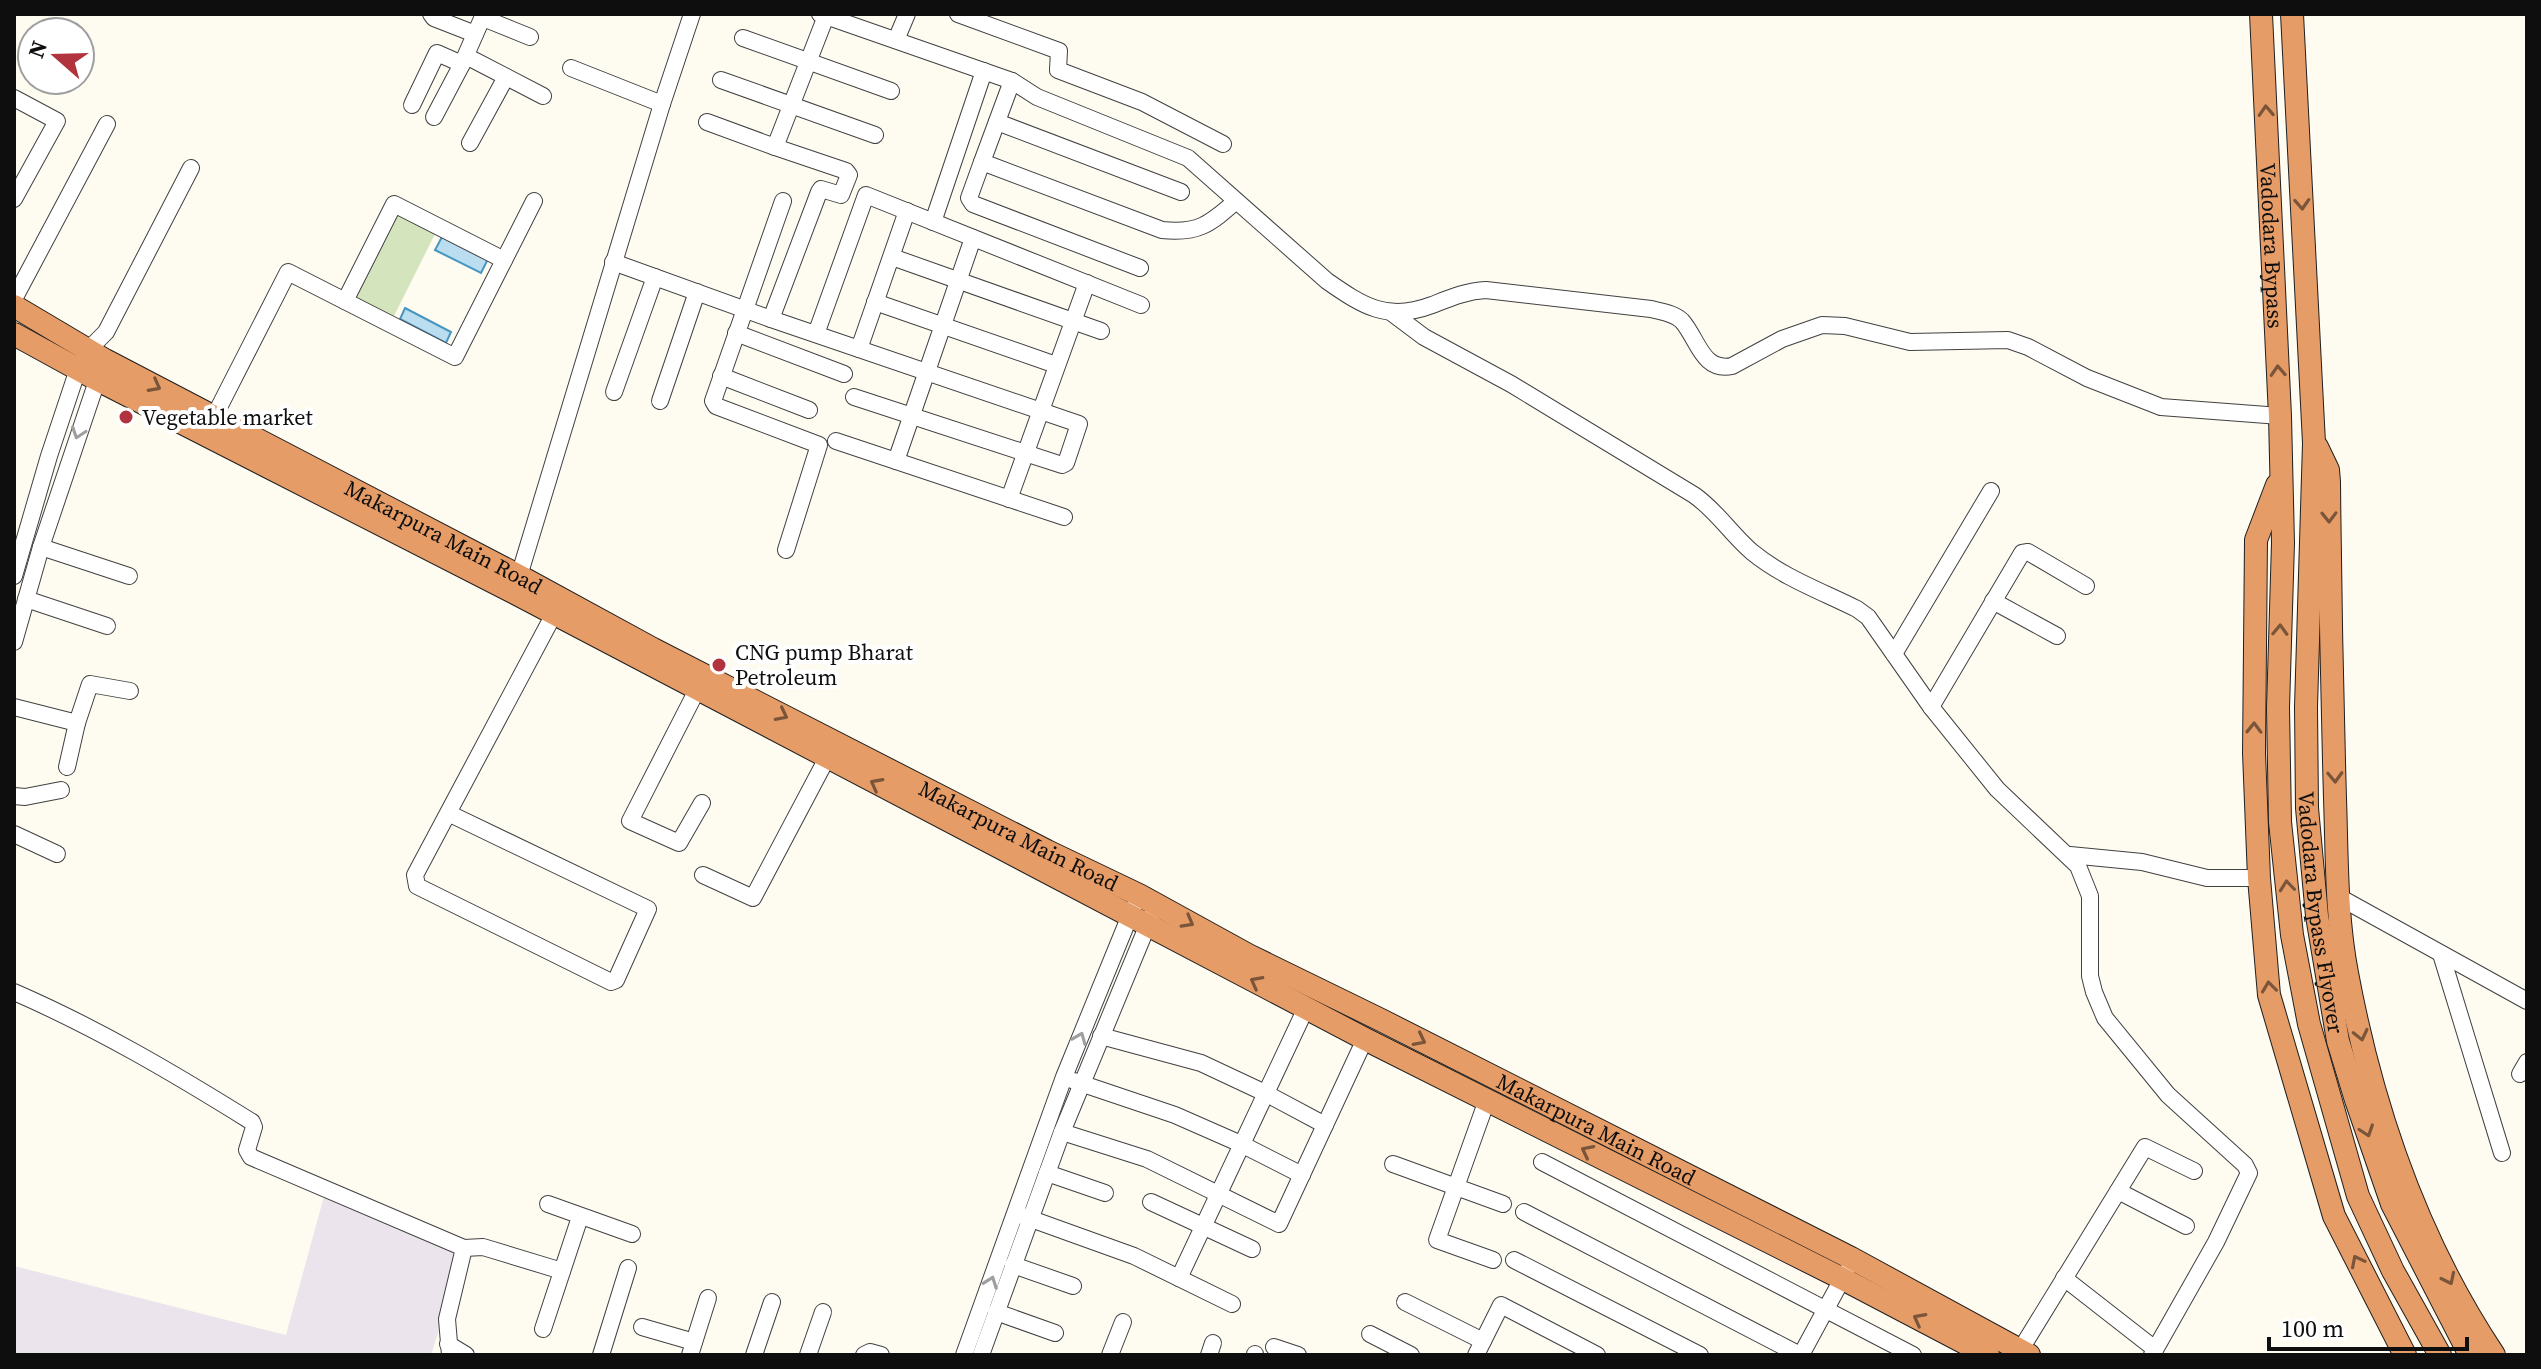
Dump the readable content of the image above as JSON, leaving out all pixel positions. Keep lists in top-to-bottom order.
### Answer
{
  "streets": {
    "highway": ["Vadodara Bypass", "Makarpura Main Road", "Vadodara Bypass Flyover"]
  },
  "crossings": [
    ["Vadodara Bypass", "Vadodara Bypass Flyover"]
  ],
  "places": ["Vegetable market", "CNG pump Bharat Petroleum"],
  "scale_bar": "100 m",
  "north": "left"
}
